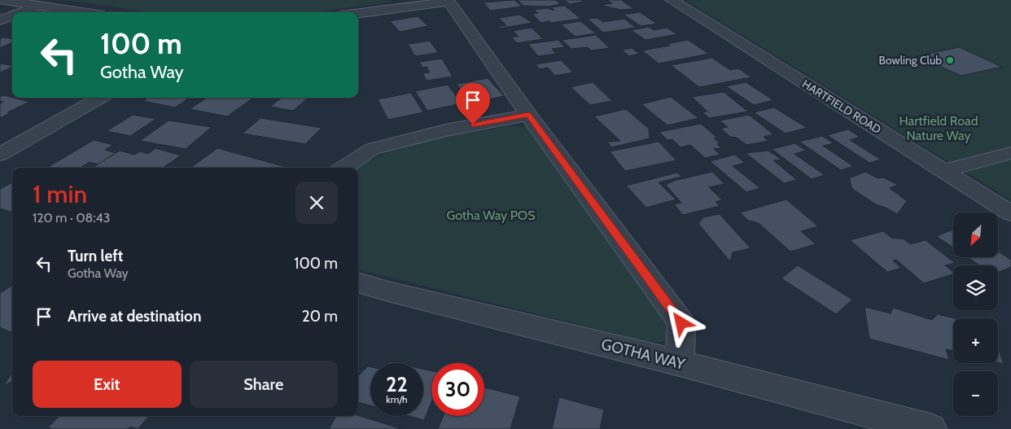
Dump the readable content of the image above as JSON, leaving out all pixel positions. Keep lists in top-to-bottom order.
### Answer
{
  "streets": {
    "street": ["HARTFIELD ROAD", "GOTHA WAY"]
  },
  "parks": ["Hartfield Road Nature Way", "Gotha Way POS"],
  "places": ["Bowling Club"],
  "north": "bottom left",
  "page": {
    "turn": ["100 m", "Gotha Way"],
    "heading": ["1 min", "120 m · 08:43"],
    "map_buttons": ["+", "−"],
    "list": [
      {
        "name": "Turn left",
        "note": "Gotha Way",
        "value": "100 m"
      },
      {
        "name": "Arrive at destination",
        "value": "20 m"
      }
    ],
    "buttons": ["Exit", "Share"],
    "speed": "22 km/h",
    "limit": "30"
  }
}
